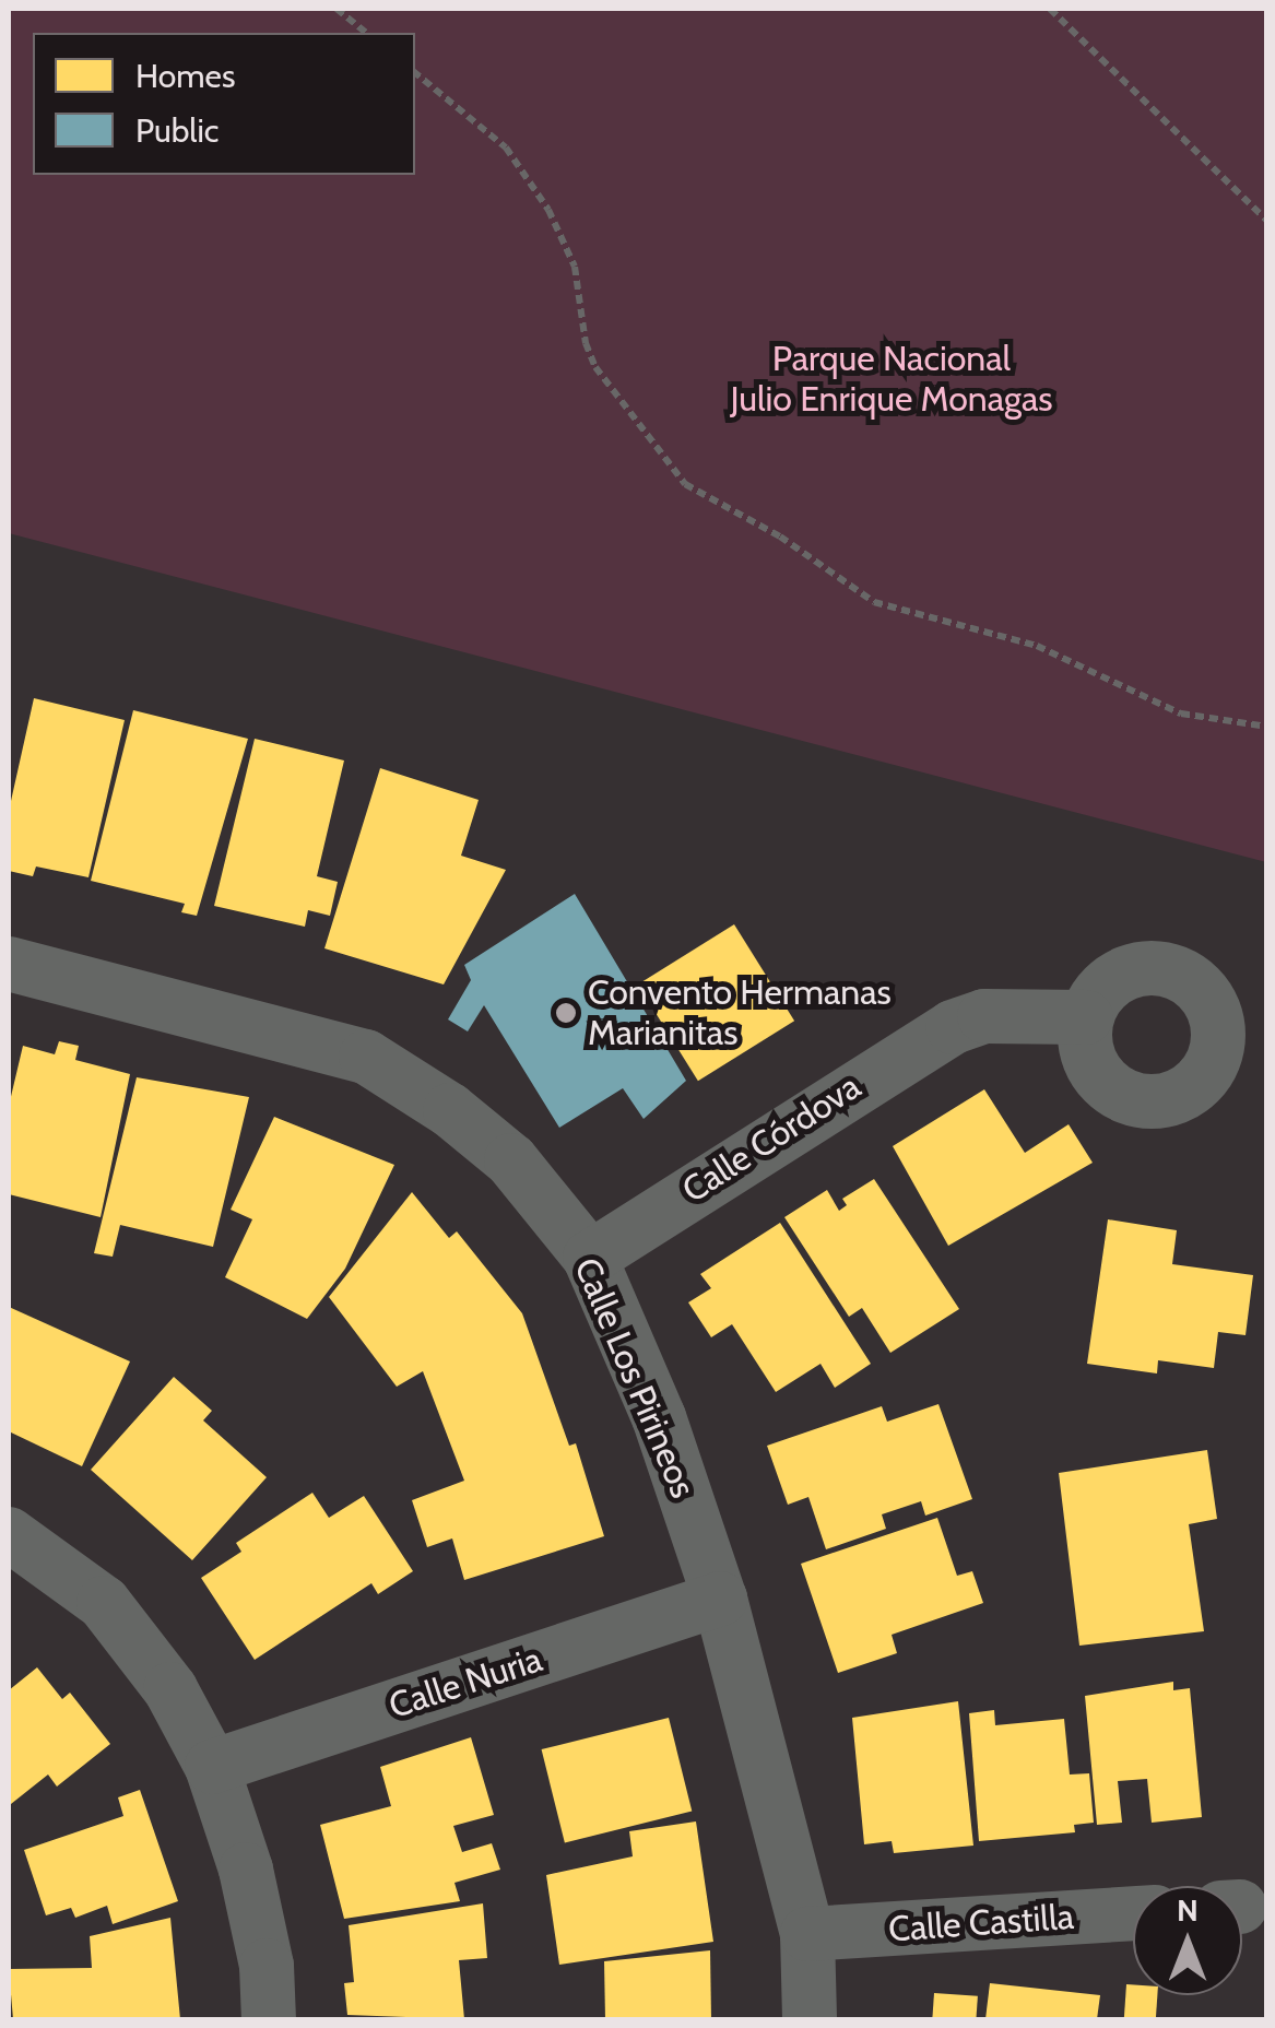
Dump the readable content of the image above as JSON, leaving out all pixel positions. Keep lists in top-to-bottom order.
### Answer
{
  "streets": {
    "street": [
      "Calle Córdova",
      "Calle Los Pirineos",
      "Calle Nuria",
      "Calle Castilla"
    ]
  },
  "crossings": [
    ["Calle Córdova", "Calle Los Pirineos"],
    ["Calle Los Pirineos", "Calle Nuria"],
    ["Calle Los Pirineos", "Calle Castilla"]
  ],
  "parks": ["Parque Nacional Julio Enrique Monagas"],
  "places": ["Convento Hermanas Marianitas"],
  "legend": ["Homes", "Public"],
  "north": "top"
}
